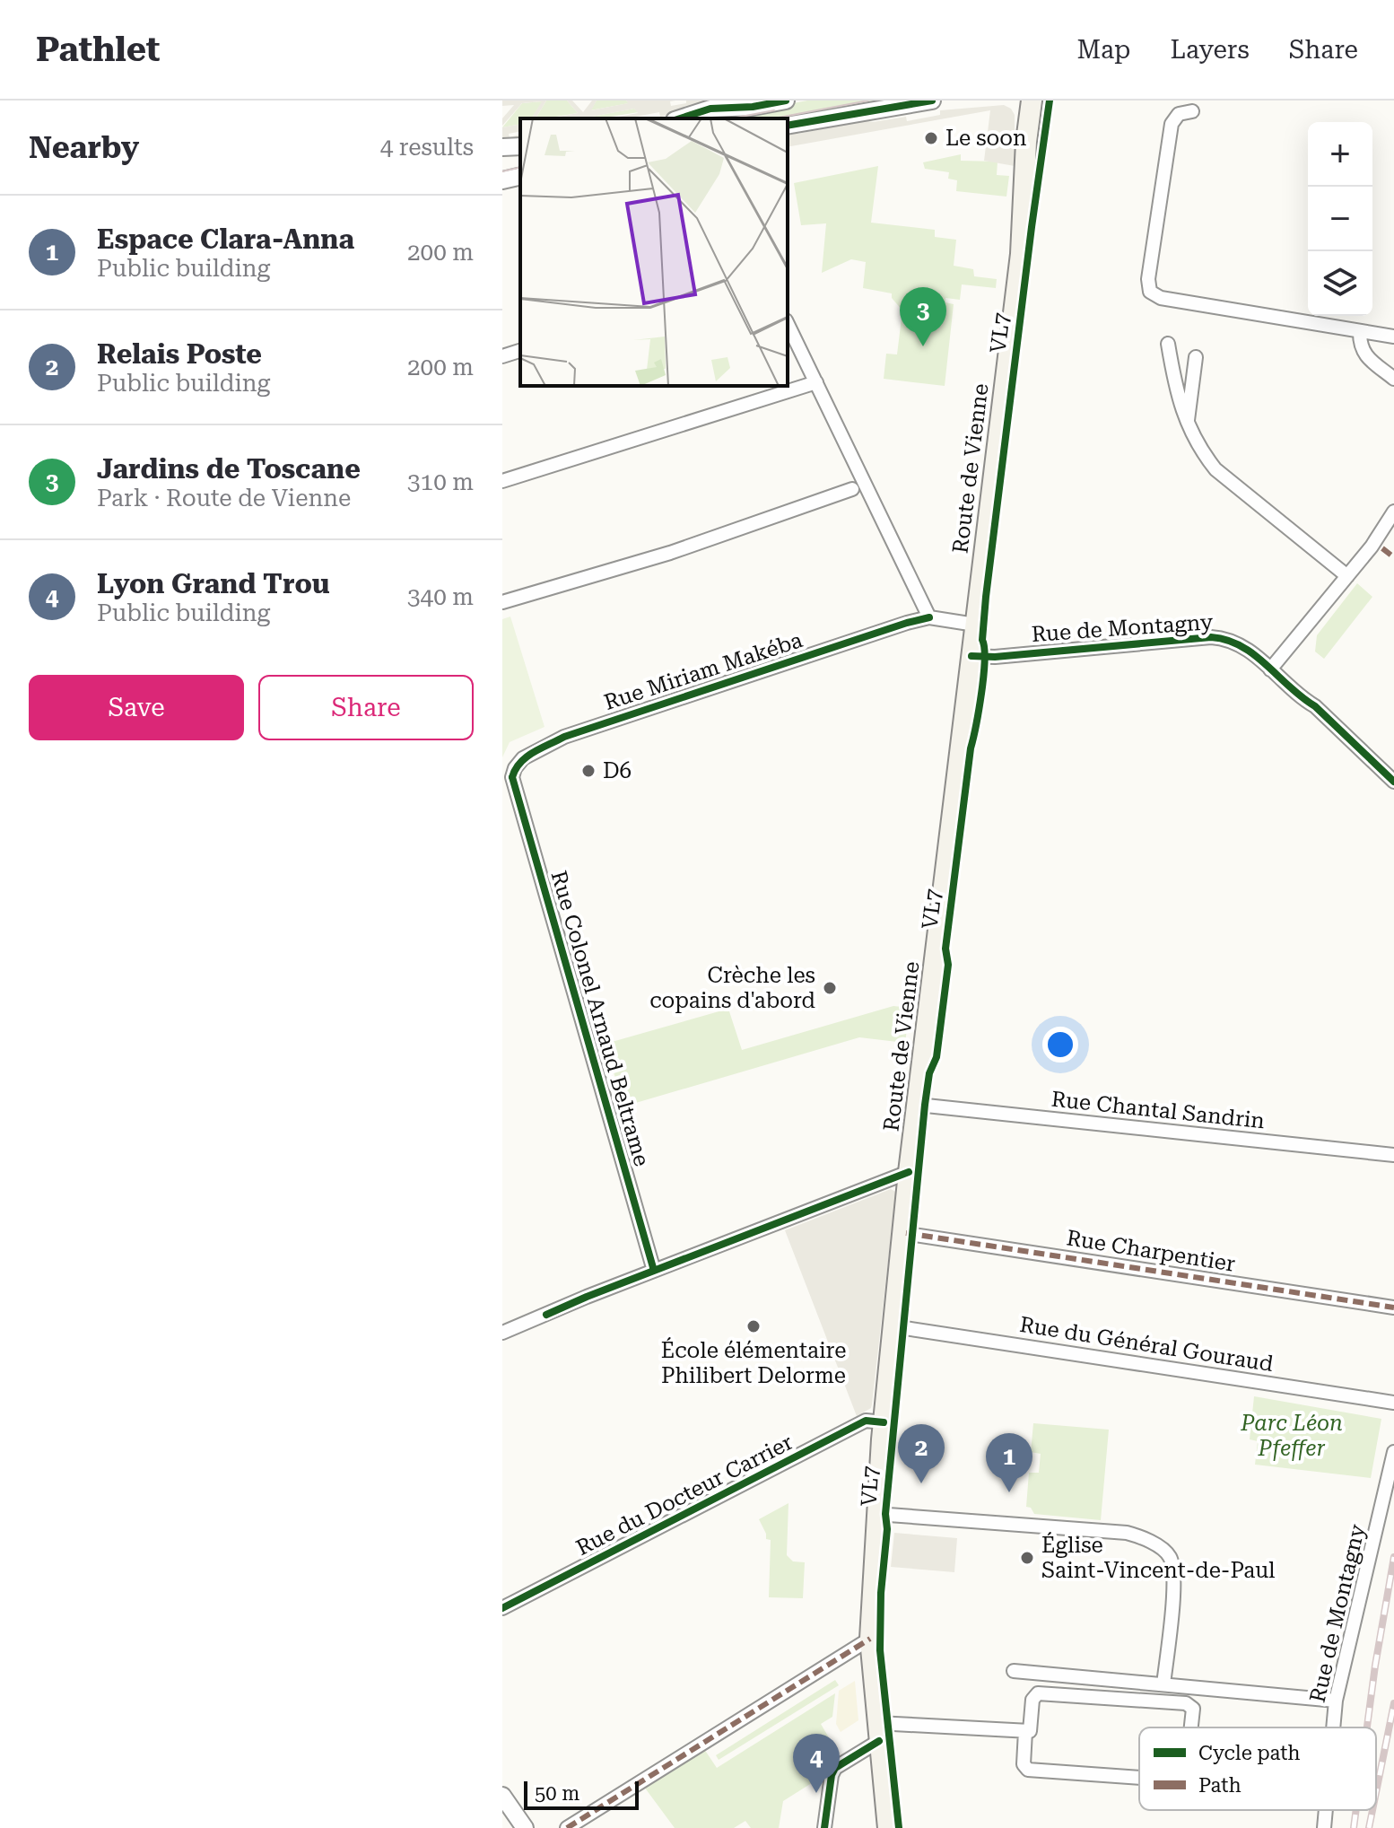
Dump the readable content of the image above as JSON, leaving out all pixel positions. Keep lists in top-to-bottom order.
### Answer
{
  "streets": {
    "main road": ["Route de Vienne"],
    "street": [
      "Rue de Montagny",
      "Rue Miriam Makéba",
      "Rue Colonel Arnaud Beltrame",
      "Rue Chantal Sandrin",
      "Rue Charpentier",
      "Rue du Général Gouraud",
      "Rue du Docteur Carrier"
    ],
    "cycle path": ["VL7"]
  },
  "crossings": [
    ["Route de Vienne", "Rue de Montagny"],
    ["Route de Vienne", "Rue Chantal Sandrin"],
    ["Route de Vienne", "Rue Charpentier"],
    ["Route de Vienne", "Rue du Général Gouraud"],
    ["Route de Vienne", "Rue du Docteur Carrier"],
    ["Rue Miriam Makéba", "Rue Colonel Arnaud Beltrame"]
  ],
  "parks": ["Parc Léon Pfeffer"],
  "places": [
    "Le soon",
    "D6",
    "Crèche les copains d'abord",
    "École élémentaire Philibert Delorme",
    "Église Saint-Vincent-de-Paul"
  ],
  "legend": ["Cycle path", "Path"],
  "scale_bar": "50 m",
  "page": {
    "header": "Pathlet",
    "nav": ["Map", "Layers", "Share"],
    "heading": ["Nearby", "4 results"],
    "map_buttons": ["+", "−"],
    "list": [
      {
        "mark": "1",
        "name": "Espace Clara-Anna",
        "note": "Public building",
        "value": "200 m"
      },
      {
        "mark": "2",
        "name": "Relais Poste",
        "note": "Public building",
        "value": "200 m"
      },
      {
        "mark": "3",
        "name": "Jardins de Toscane",
        "note": "Park · Route de Vienne",
        "value": "310 m"
      },
      {
        "mark": "4",
        "name": "Lyon Grand Trou",
        "note": "Public building",
        "value": "340 m"
      }
    ],
    "pins": [
      "3",
      "2",
      "1",
      "4"
    ],
    "buttons": ["Save", "Share"],
    "scale": "50 m"
  }
}
